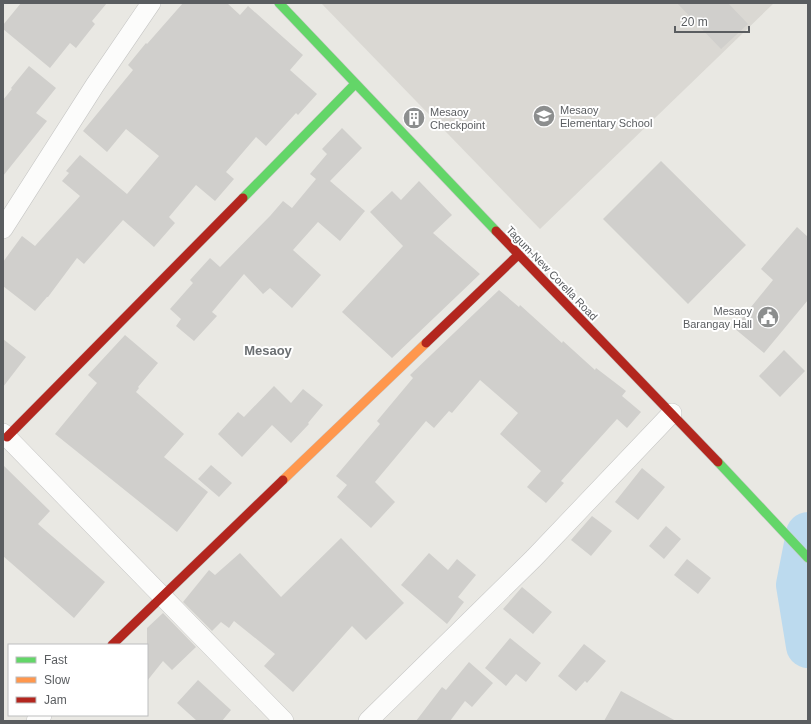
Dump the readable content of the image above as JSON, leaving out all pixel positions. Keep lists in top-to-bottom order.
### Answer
{
  "streets": {
    "street": ["Tagum-New Corella Road"]
  },
  "districts": ["Mesaoy"],
  "places": {
    "school or university": ["Mesaoy Elementary School"],
    "building": ["Mesaoy Checkpoint"],
    "public building": ["Mesaoy Barangay Hall"]
  },
  "legend": ["Fast", "Slow", "Jam"],
  "scale_bar": "20 m"
}
